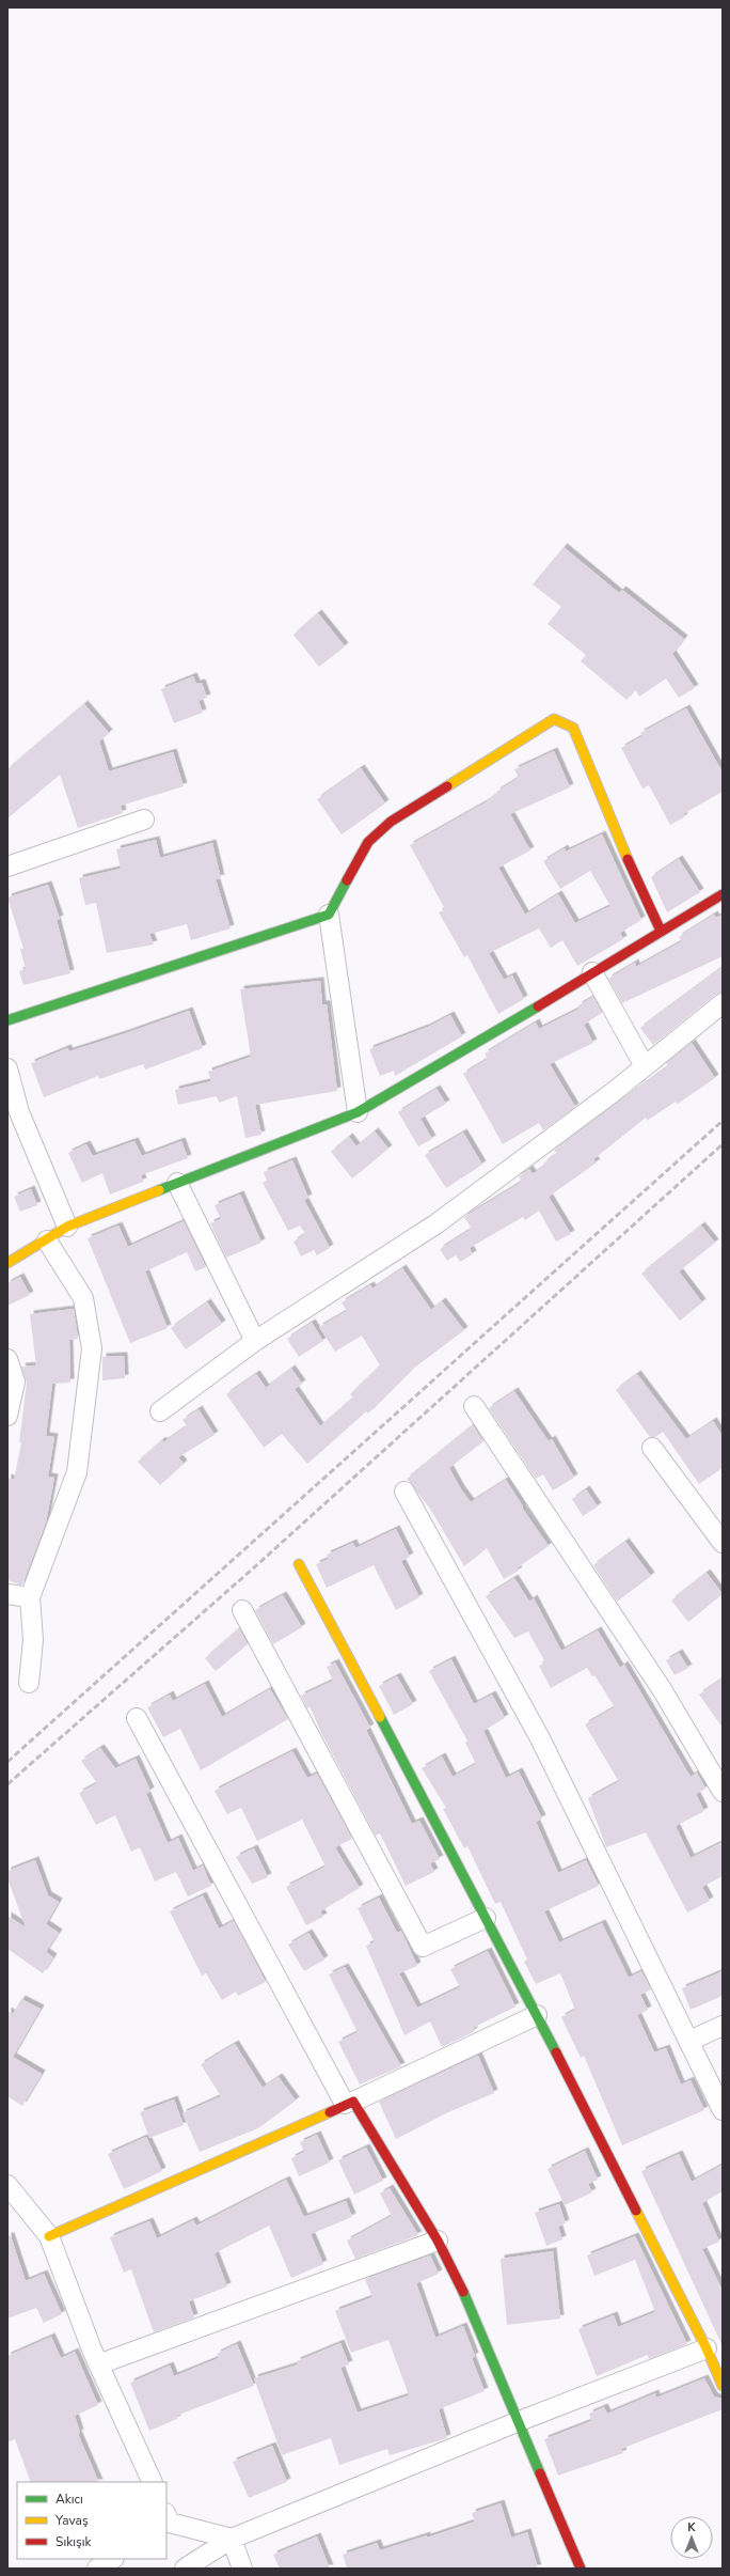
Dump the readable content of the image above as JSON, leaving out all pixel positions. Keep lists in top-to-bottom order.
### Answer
{
  "legend": ["Akıcı", "Yavaş", "Sıkışık"],
  "north": "top"
}
